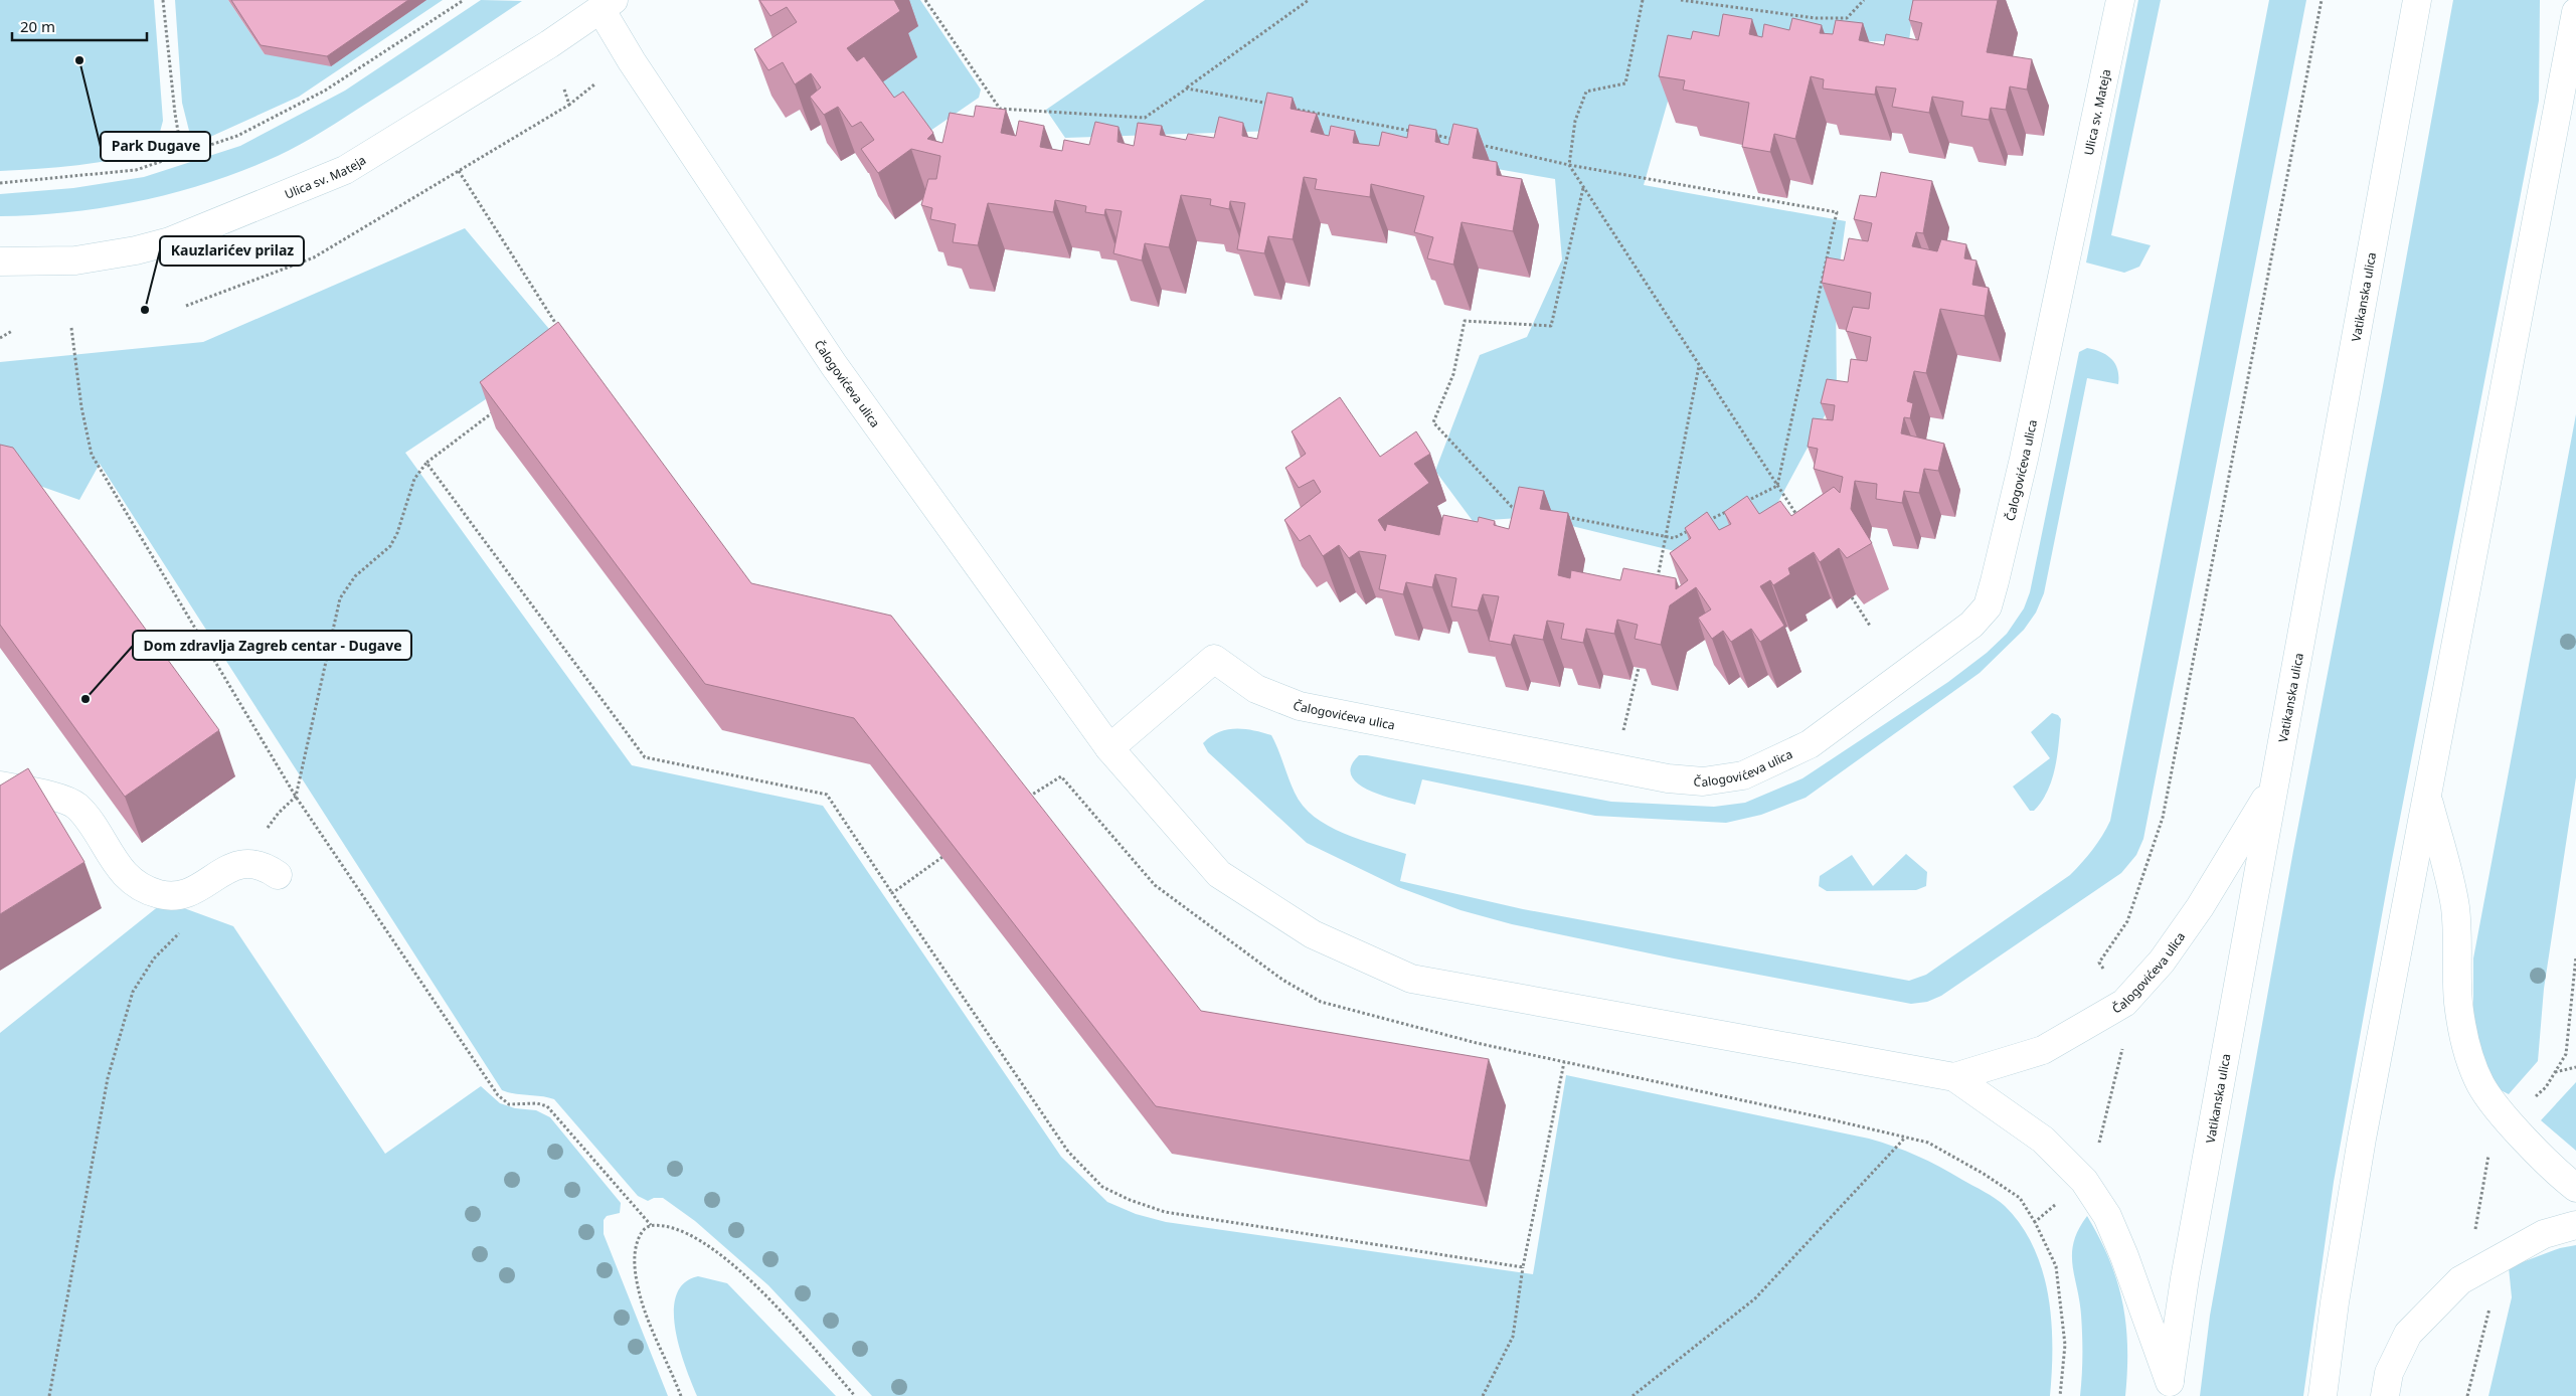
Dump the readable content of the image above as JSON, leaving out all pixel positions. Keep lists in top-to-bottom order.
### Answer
{
  "streets": {
    "street": ["Ulica sv. Mateja", "Vatikanska ulica", "Čalogovićeva ulica"]
  },
  "crossings": [
    ["Ulica sv. Mateja", "Čalogovićeva ulica"],
    ["Vatikanska ulica", "Čalogovićeva ulica"]
  ],
  "places": ["Park Dugave", "Kauzlarićev prilaz", "Dom zdravlja Zagreb centar - Dugave"],
  "scale_bar": "20 m"
}
